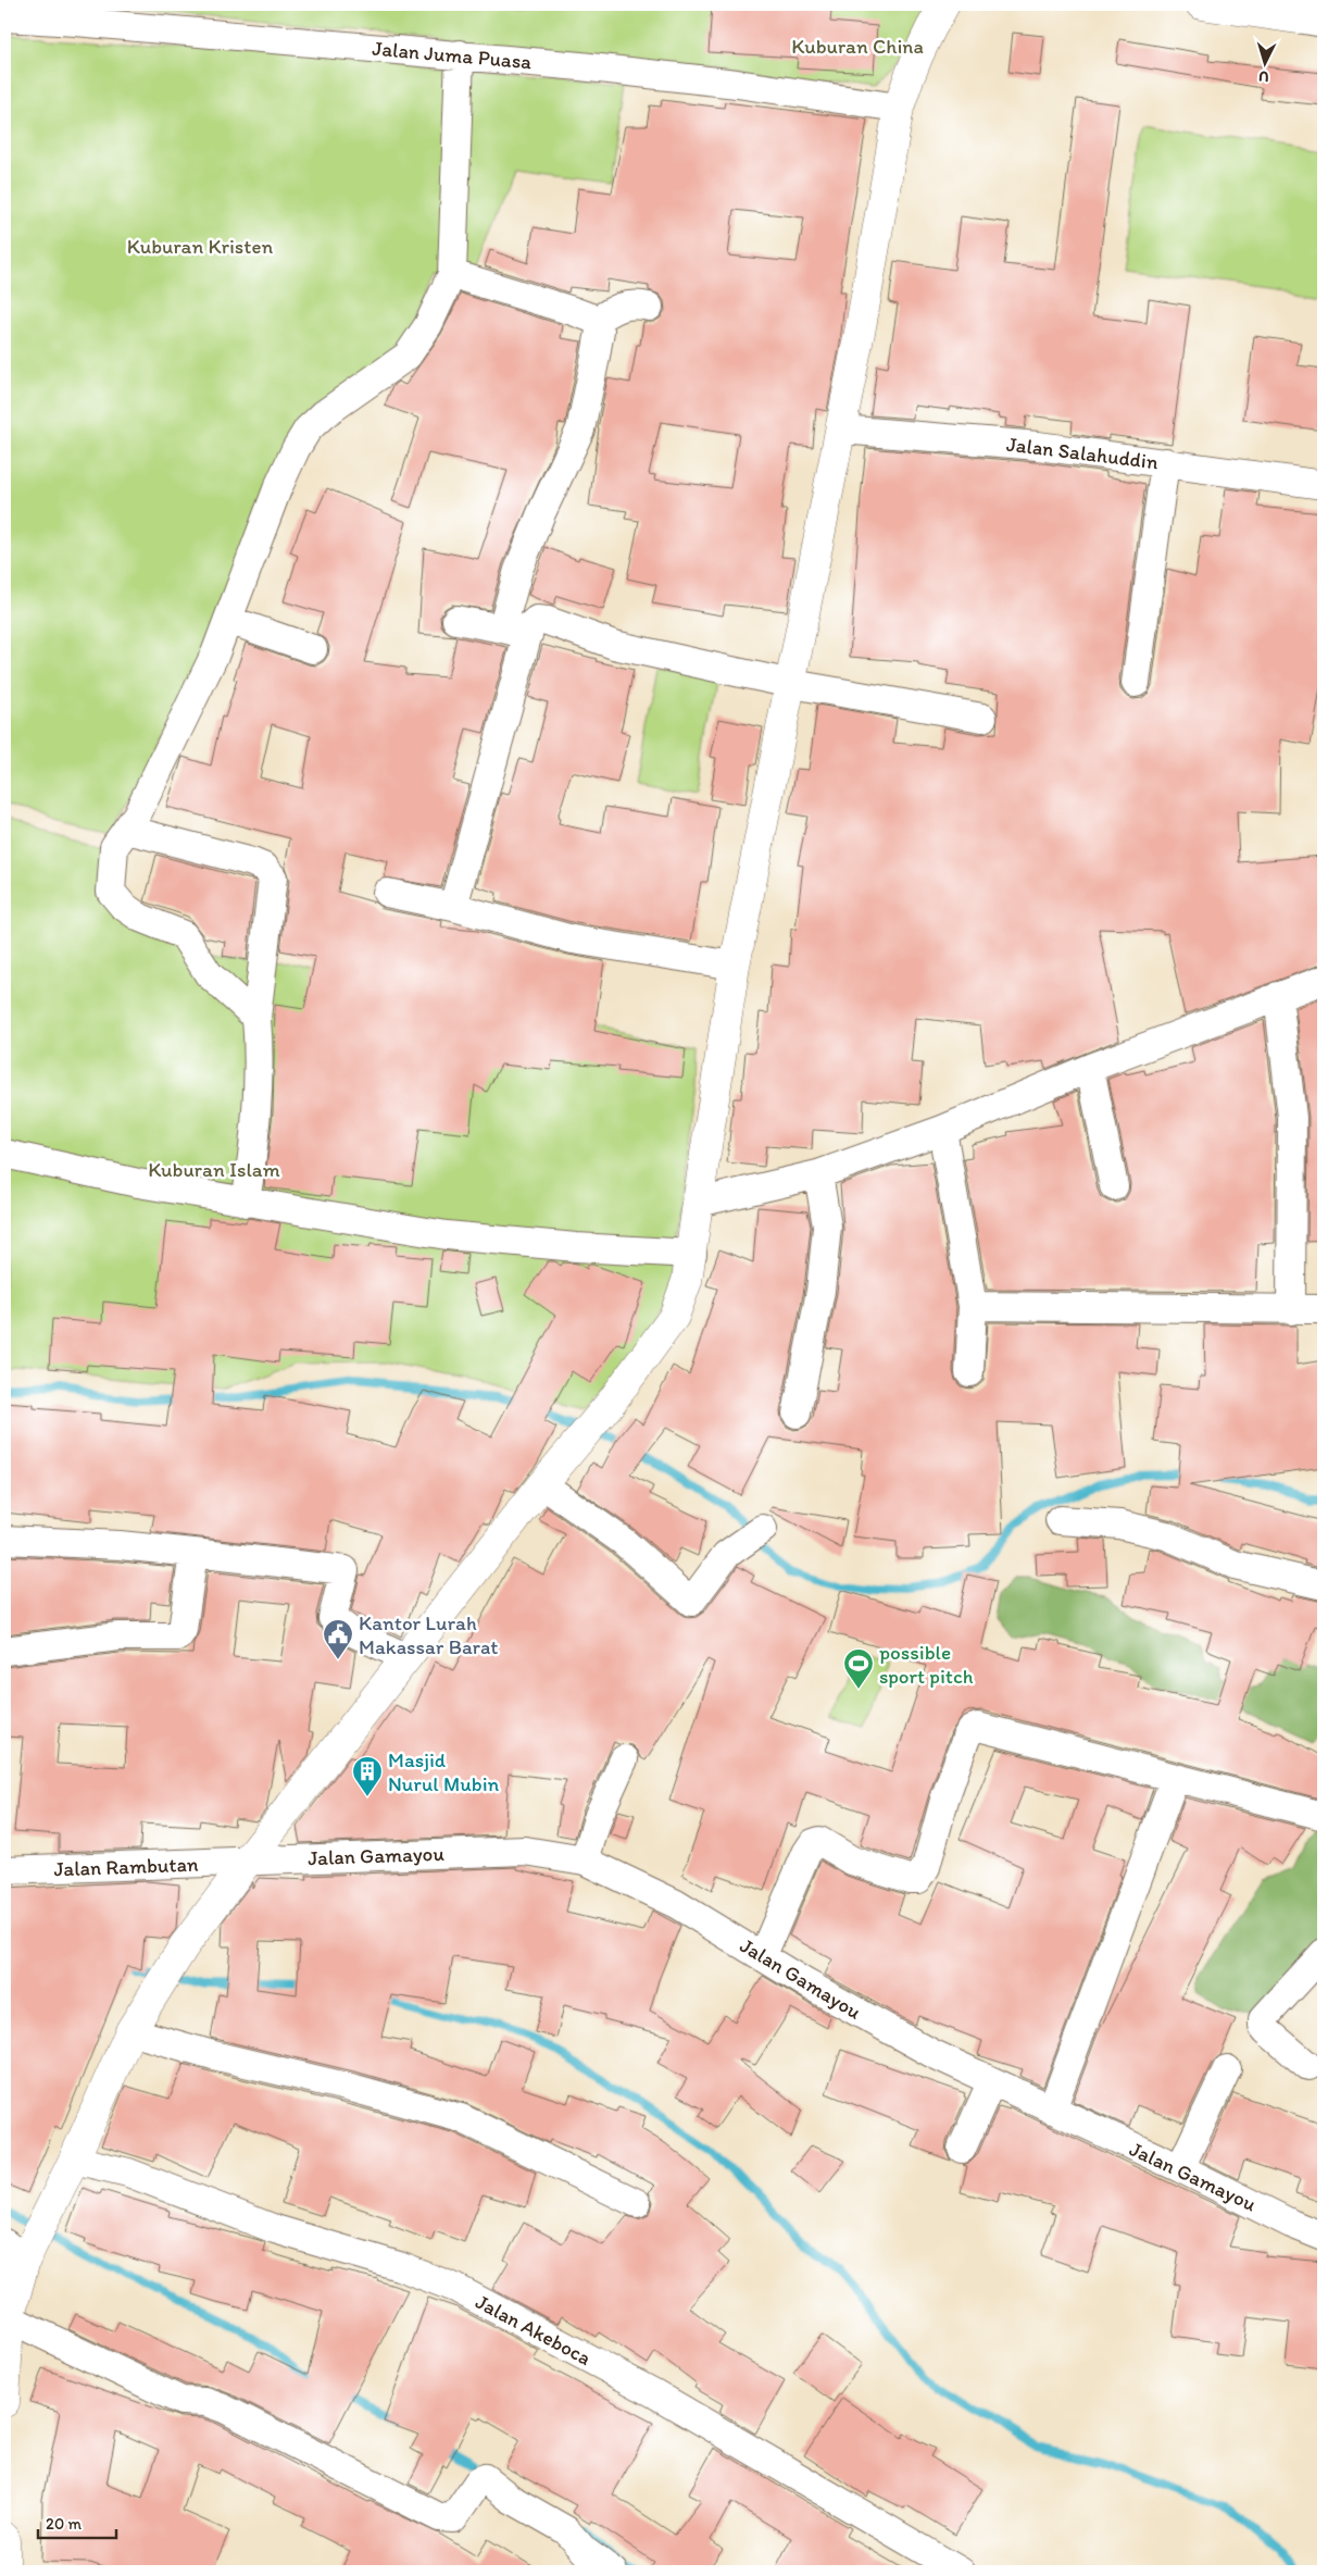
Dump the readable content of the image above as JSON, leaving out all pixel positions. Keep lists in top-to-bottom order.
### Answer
{
  "streets": {
    "street": [
      "Jalan Juma Puasa",
      "Jalan Salahuddin",
      "Jalan Gamayou",
      "Jalan Rambutan",
      "Jalan Akeboca"
    ]
  },
  "crossings": [
    ["Jalan Gamayou", "Jalan Rambutan"]
  ],
  "parks": ["Kuburan China", "Kuburan Kristen", "Kuburan Islam"],
  "places": {
    "public building": ["Kantor Lurah Makassar Barat"],
    "sports": ["possible sport pitch"],
    "building": ["Masjid Nurul Mubin"]
  },
  "scale_bar": "20 m",
  "north": "bottom"
}
